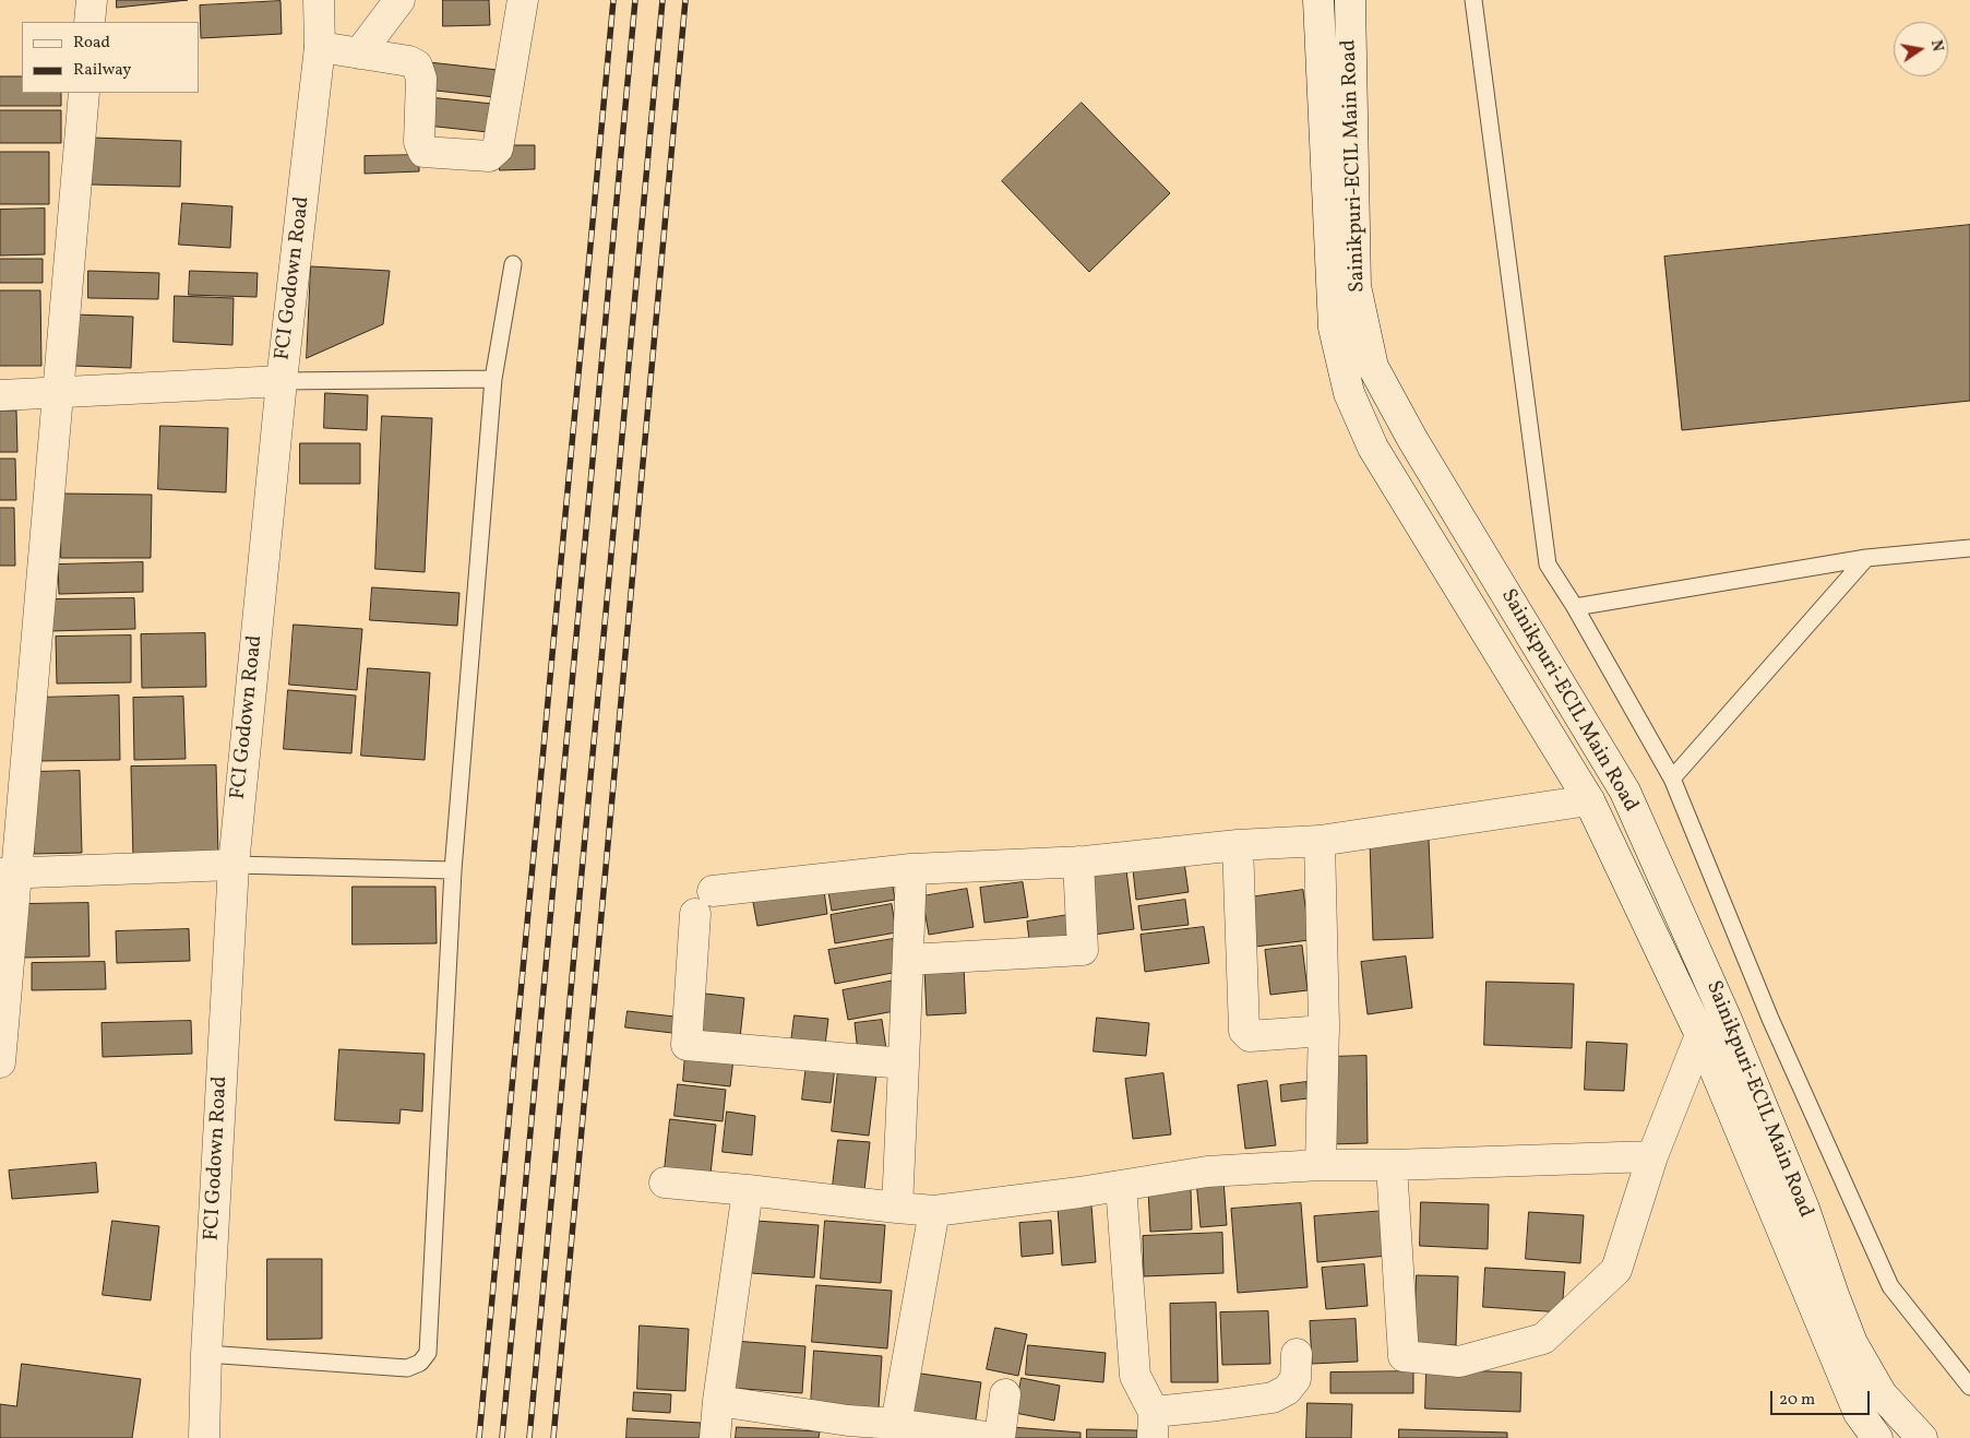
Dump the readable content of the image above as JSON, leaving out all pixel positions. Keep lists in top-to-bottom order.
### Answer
{
  "streets": {
    "street": ["Sainikpuri-ECIL Main Road", "FCI Godown Road"]
  },
  "legend": ["Road", "Railway"],
  "scale_bar": "20 m",
  "north": "right"
}
